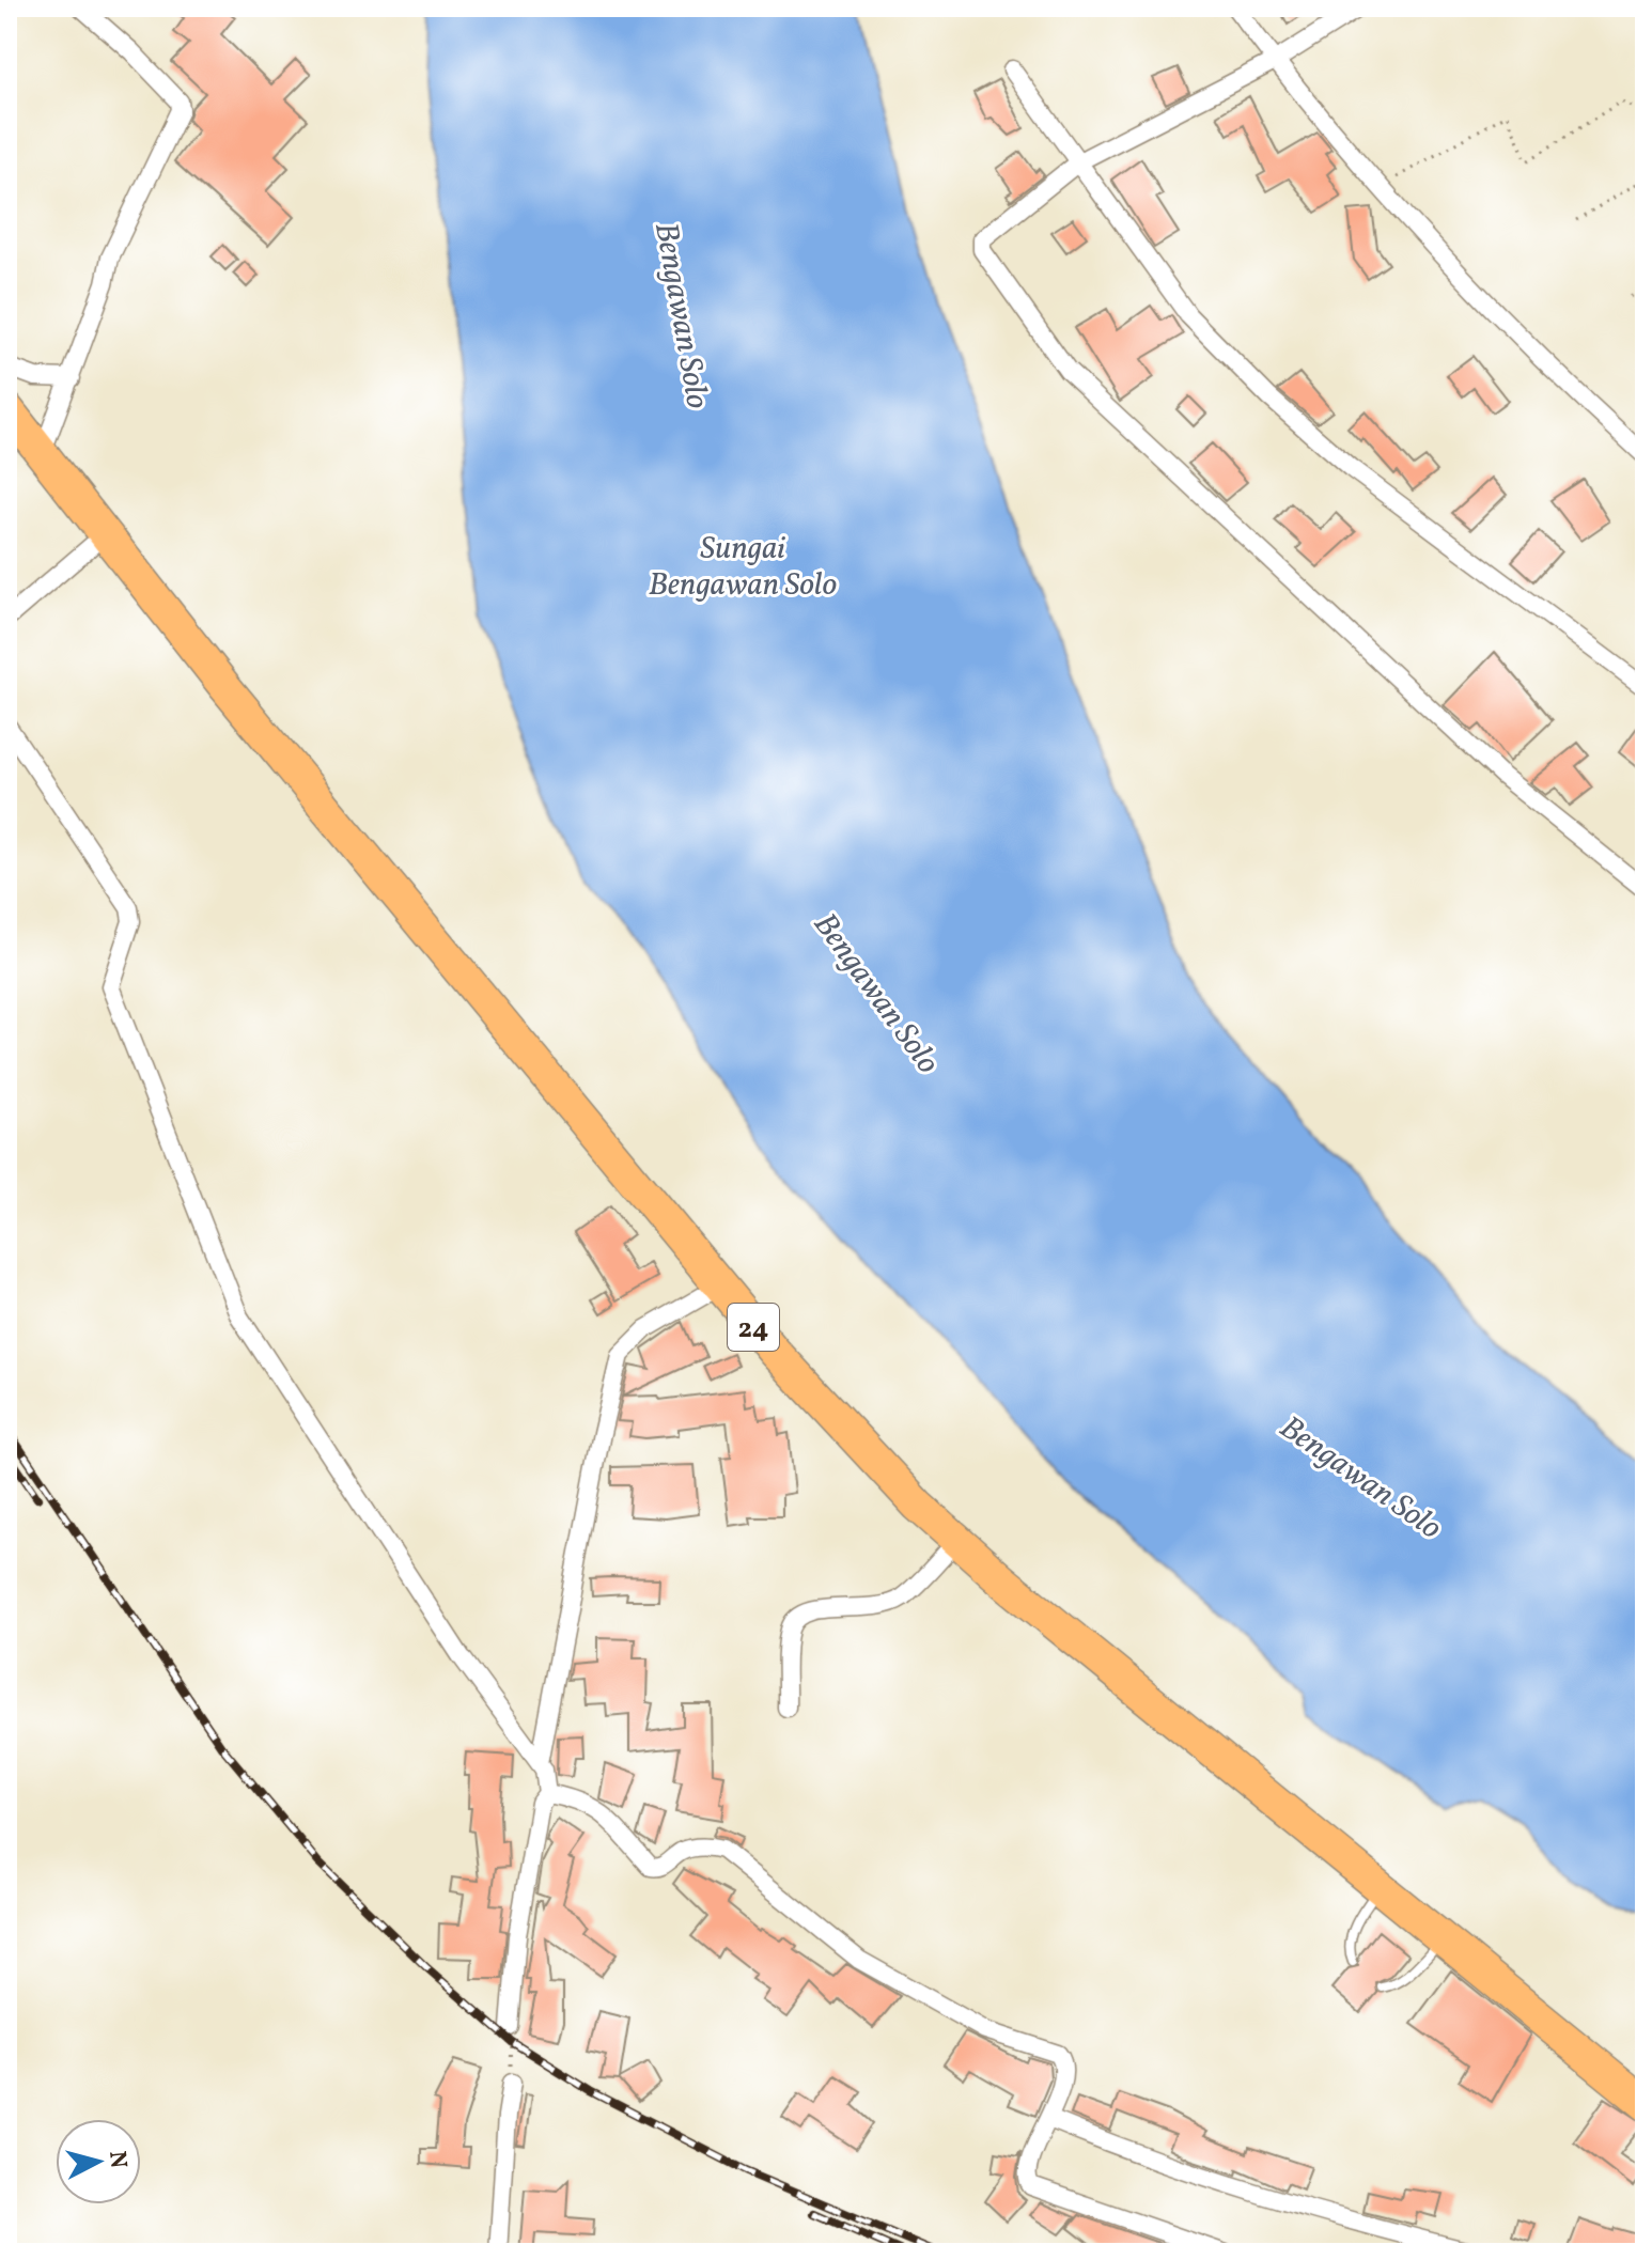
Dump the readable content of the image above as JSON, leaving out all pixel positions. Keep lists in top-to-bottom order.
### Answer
{
  "streets": {
    "highway": ["24"]
  },
  "water": ["Bengawan Solo", "Sungai Bengawan Solo"],
  "north": "right"
}
